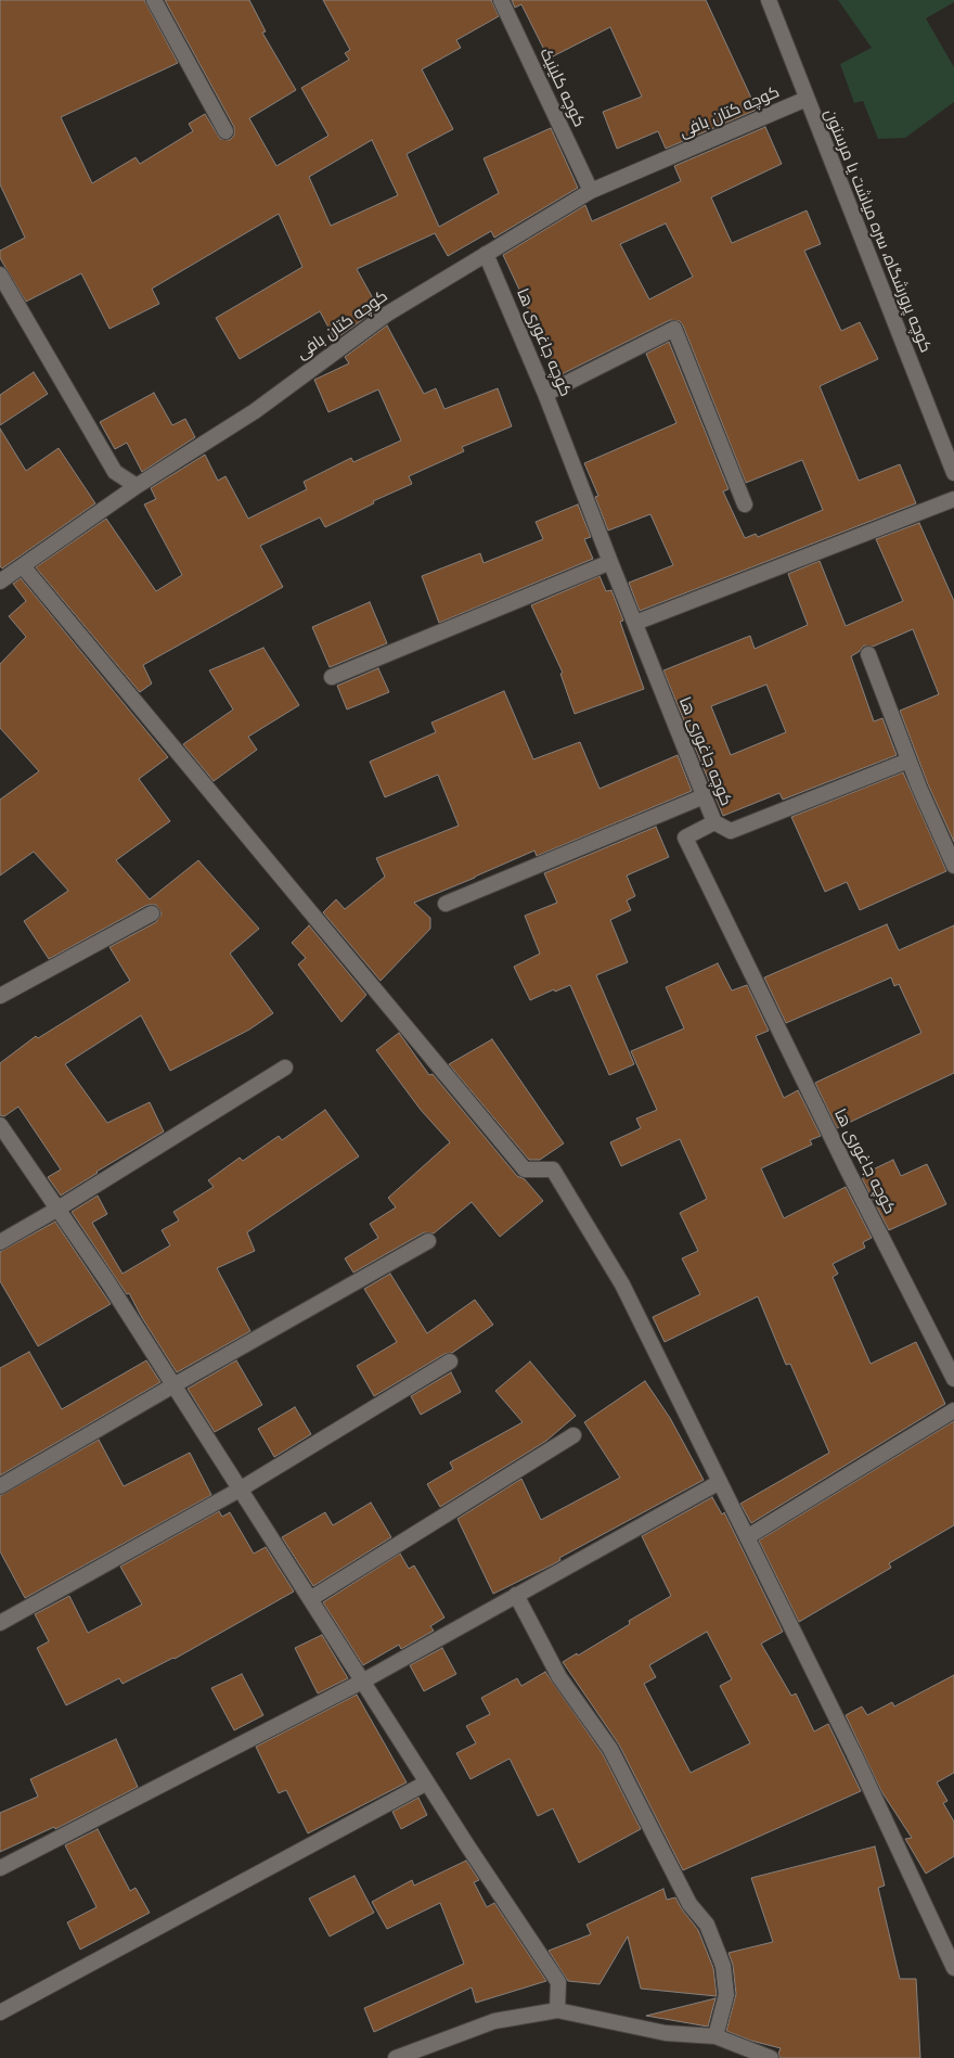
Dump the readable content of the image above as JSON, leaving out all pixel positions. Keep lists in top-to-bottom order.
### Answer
{
  "streets": {
    "street": [
      "کوچه کلینیک",
      "کوچه کتان بافی",
      "کوچه پرورشگاه، سره میاشت یا مرستون",
      "کوچه جاغوری ها"
    ]
  },
  "crossings": [
    ["کوچه کلینیک", "کوچه کتان بافی"],
    ["کوچه کتان بافی", "کوچه پرورشگاه، سره میاشت یا مرستون"],
    ["کوچه کتان بافی", "کوچه جاغوری ها"]
  ]
}
